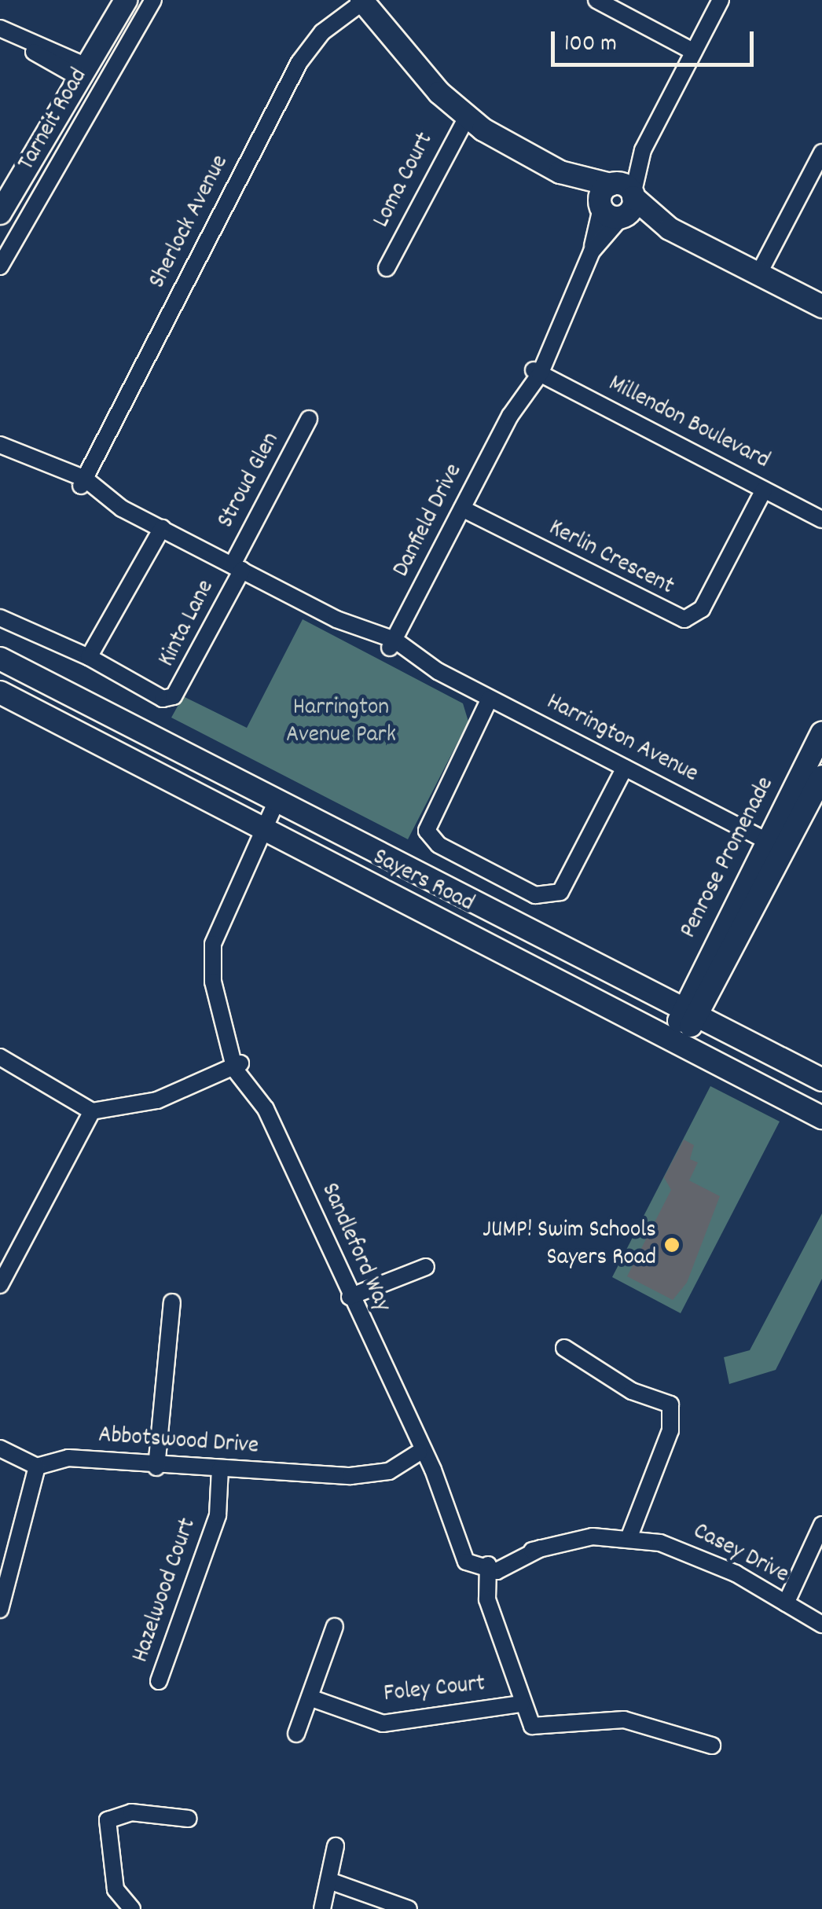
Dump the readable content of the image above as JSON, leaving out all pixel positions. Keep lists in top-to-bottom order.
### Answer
{
  "streets": {
    "main road": ["Tarneit Road", "Penrose Promenade", "Sayers Road"],
    "street": [
      "Loma Court",
      "Sherlock Avenue",
      "Millendon Boulevard",
      "Stroud Glen",
      "Danfield Drive",
      "Kerlin Crescent",
      "Kinta Lane",
      "Harrington Avenue",
      "Sandleford Way",
      "Abbotswood Drive",
      "Casey Drive",
      "Hazelwood Court",
      "Foley Court"
    ]
  },
  "crossings": [
    ["Sherlock Avenue", "Harrington Avenue"],
    ["Millendon Boulevard", "Danfield Drive"],
    ["Millendon Boulevard", "Kerlin Crescent"],
    ["Stroud Glen", "Kinta Lane"],
    ["Stroud Glen", "Harrington Avenue"],
    ["Danfield Drive", "Kerlin Crescent"],
    ["Danfield Drive", "Harrington Avenue"],
    ["Kinta Lane", "Harrington Avenue"],
    ["Harrington Avenue", "Penrose Promenade"],
    ["Penrose Promenade", "Sayers Road"],
    ["Sayers Road", "Sandleford Way"],
    ["Sandleford Way", "Abbotswood Drive"],
    ["Sandleford Way", "Casey Drive"],
    ["Abbotswood Drive", "Hazelwood Court"]
  ],
  "parks": ["Harrington Avenue Park"],
  "places": ["JUMP! Swim Schools Sayers Road"],
  "scale_bar": "100 m"
}
